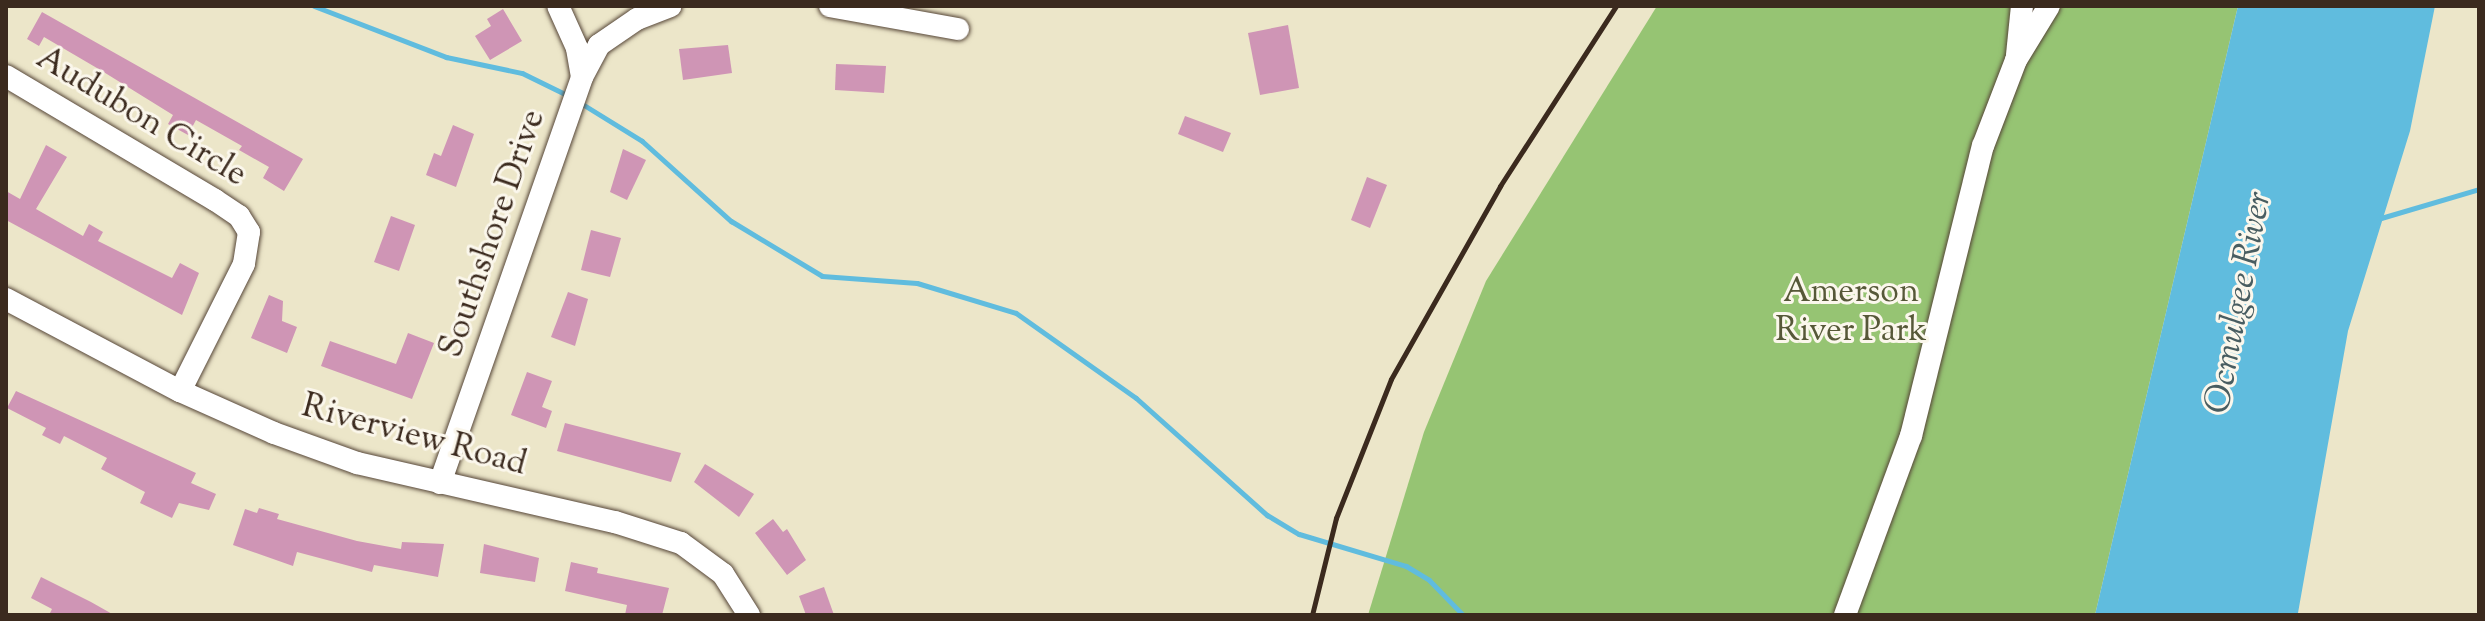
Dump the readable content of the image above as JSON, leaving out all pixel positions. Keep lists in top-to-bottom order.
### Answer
{
  "streets": {
    "street": ["Audubon Circle", "Southshore Drive", "Riverview Road"]
  },
  "crossings": [
    ["Audubon Circle", "Riverview Road"],
    ["Southshore Drive", "Riverview Road"]
  ],
  "water": ["Ocmulgee River"],
  "parks": ["Amerson River Park"]
}
